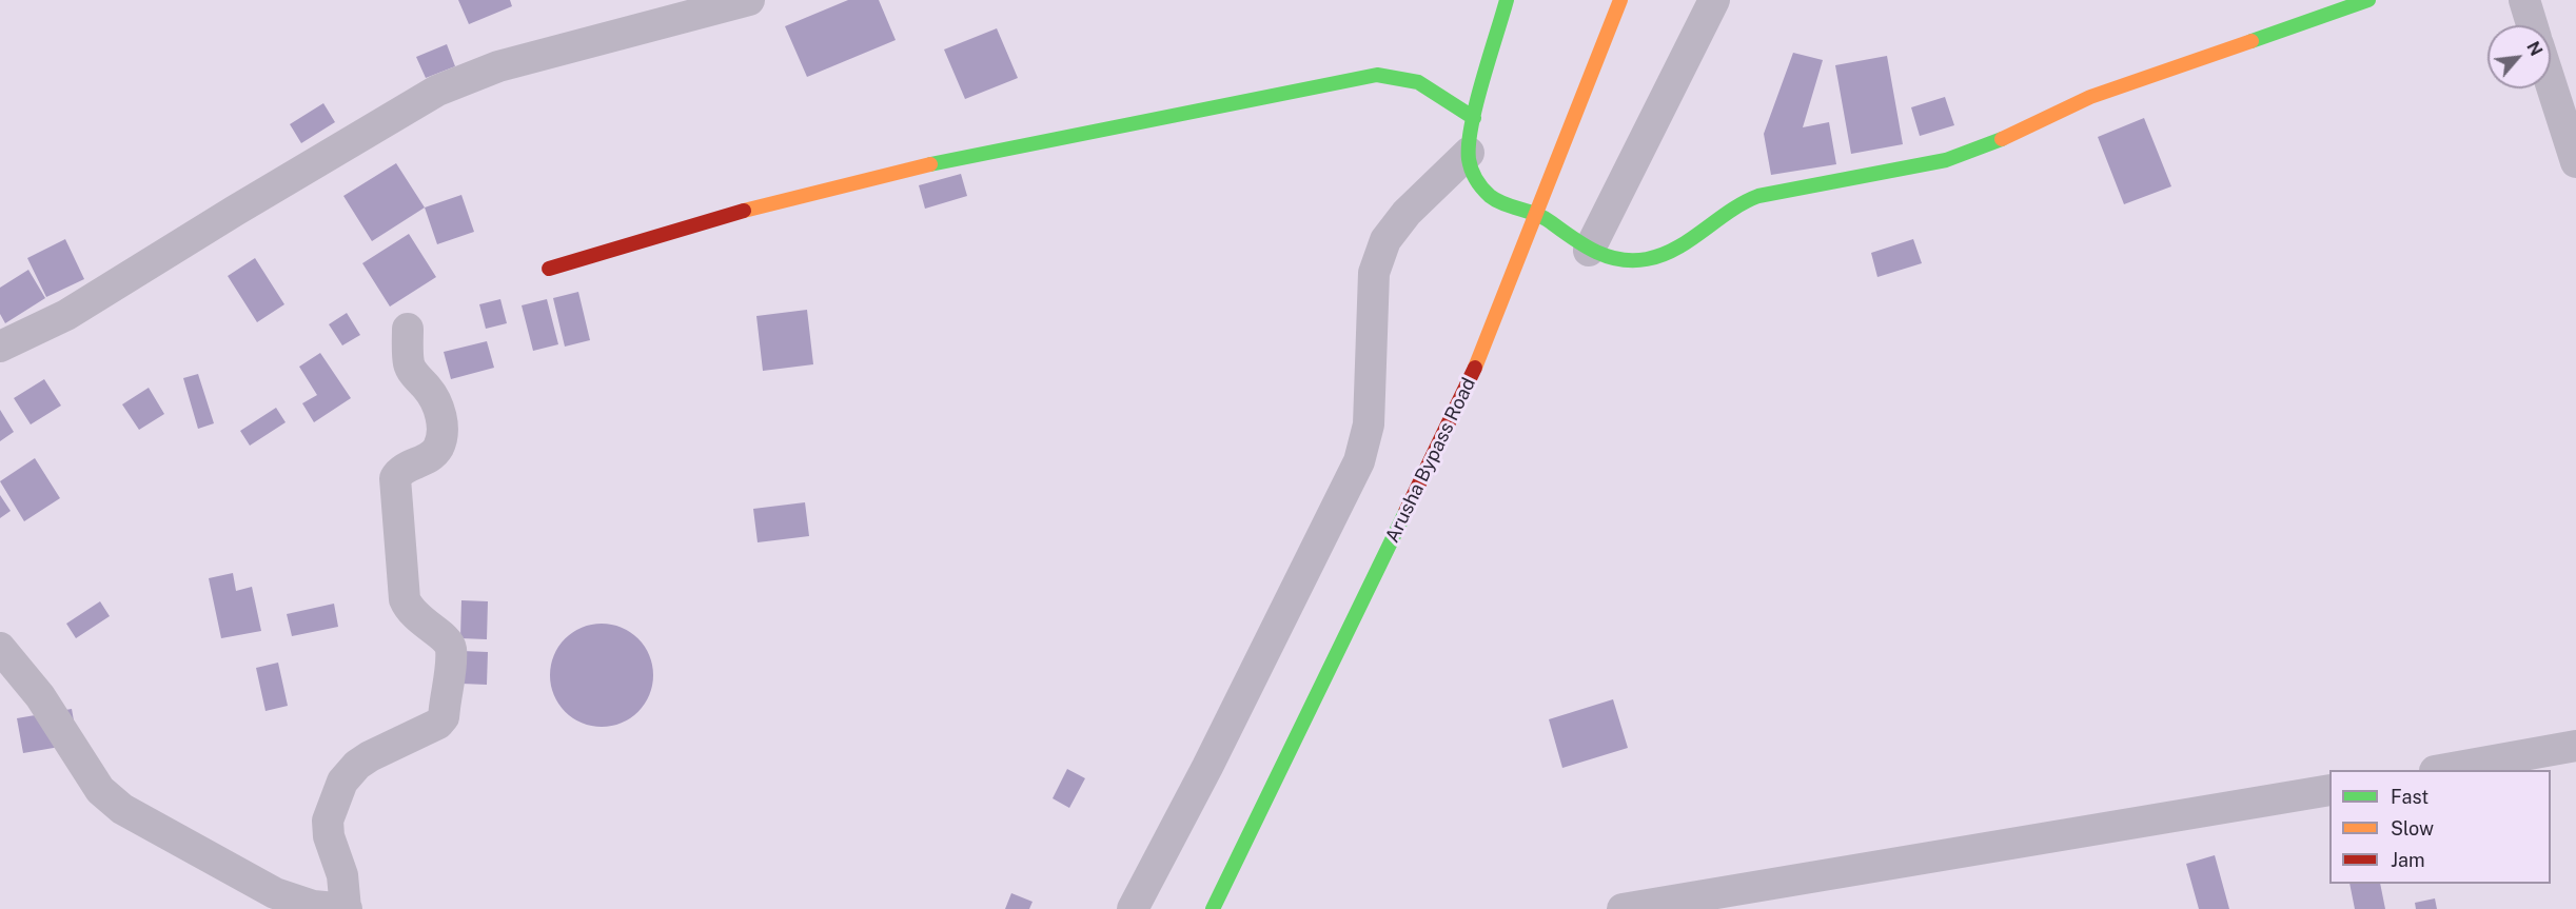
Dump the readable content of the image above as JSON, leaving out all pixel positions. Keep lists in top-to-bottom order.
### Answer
{
  "streets": {
    "street": ["Arusha Bypass Road"]
  },
  "legend": ["Fast", "Slow", "Jam"],
  "north": "top right"
}
